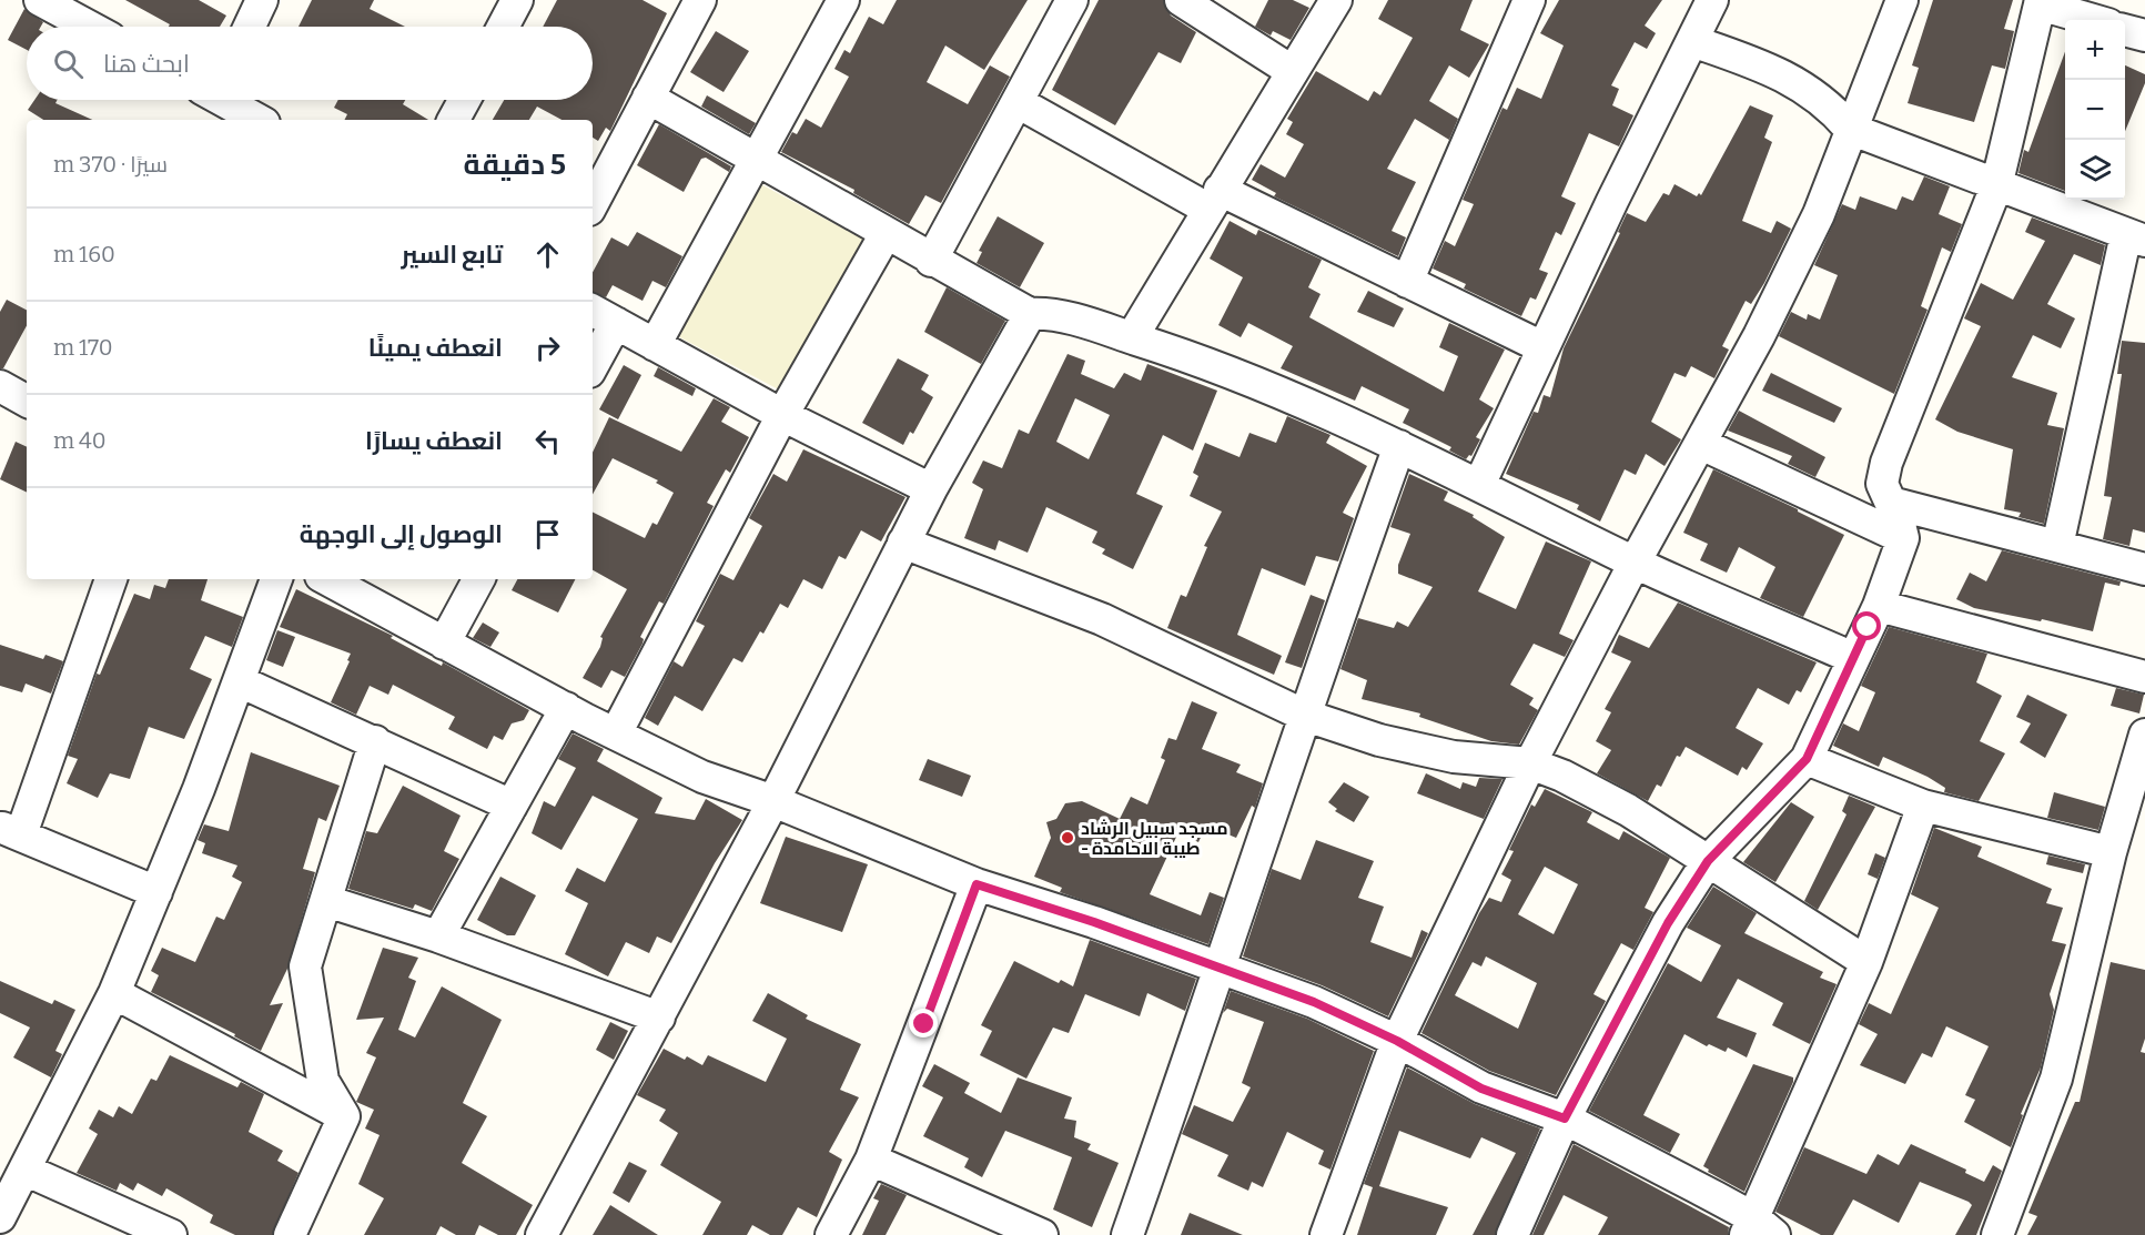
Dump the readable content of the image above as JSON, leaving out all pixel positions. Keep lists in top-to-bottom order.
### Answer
{
  "places": ["مسجد سبيل الرشاد - طيبة الاحامدة"],
  "page": {
    "map_buttons": ["+", "−"],
    "search": "ابحث هنا",
    "heading": ["5 دقيقة", "سيرًا · 370 m"],
    "list": [
      ["تابع السير", "160 m"],
      ["انعطف يمينًا", "170 m"],
      ["انعطف يسارًا", "40 m"],
      "الوصول إلى الوجهة"
    ]
  }
}
